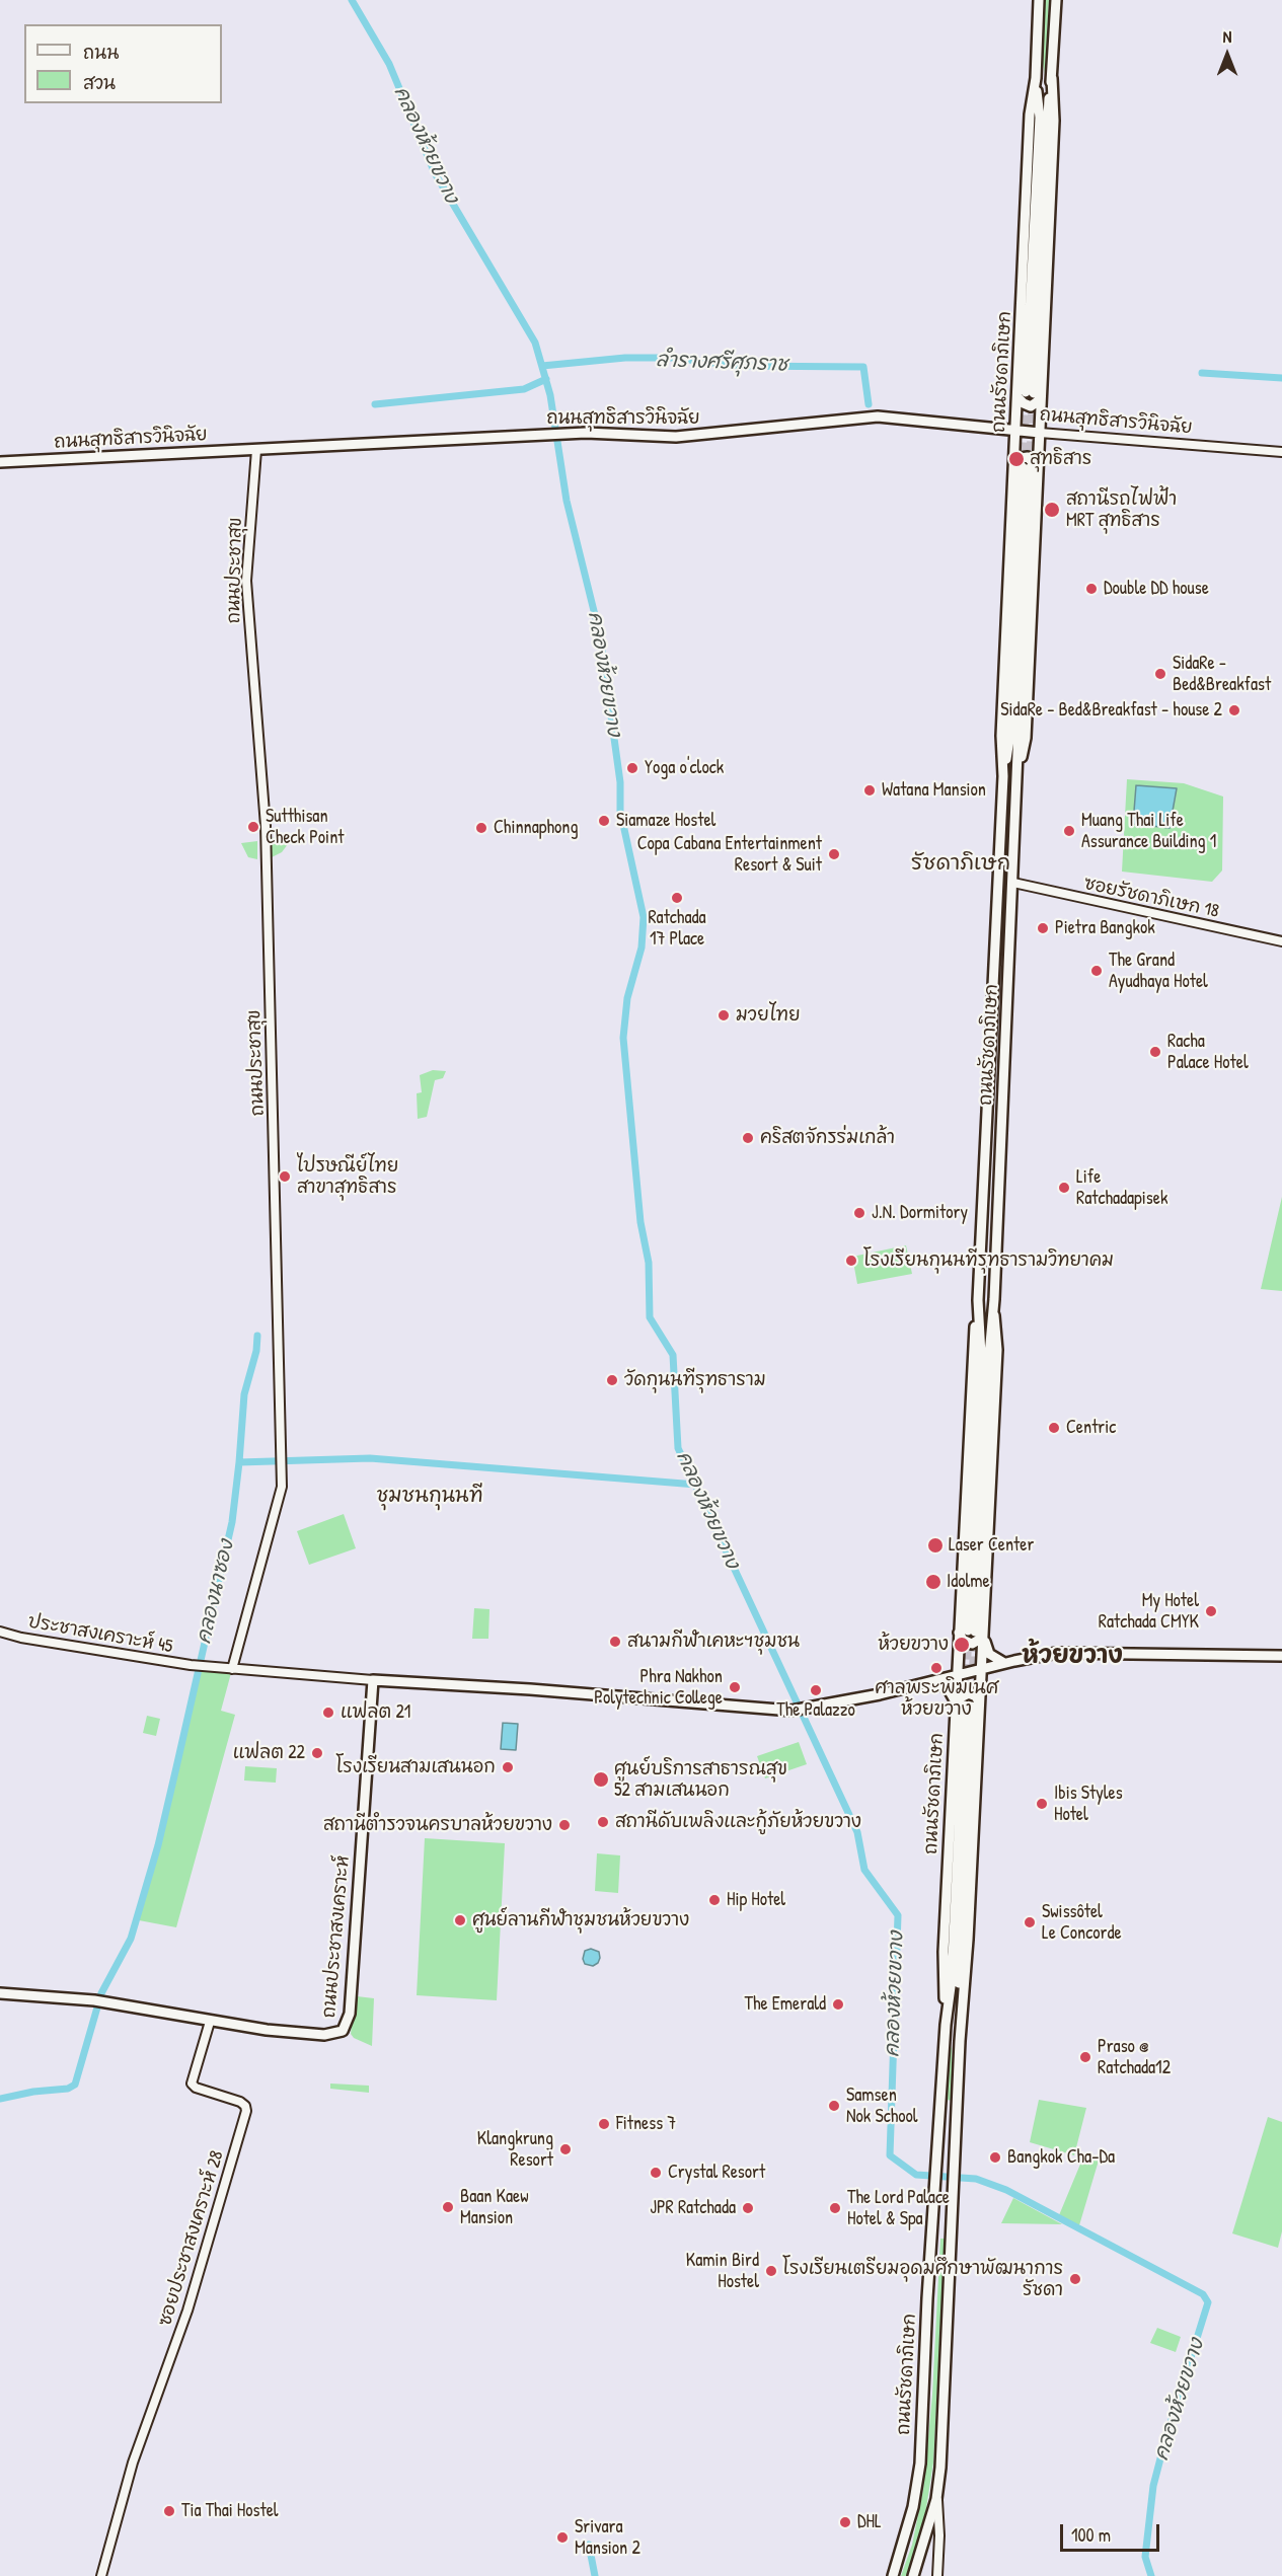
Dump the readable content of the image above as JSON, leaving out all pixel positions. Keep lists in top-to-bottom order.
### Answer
{
  "streets": {
    "main road": ["ถนนรัชดาภิเษก", "ถนนสุทธิสารวินิจฉัย", "ถนนประชาสงเคราะห์"],
    "street": [
      "ถนนประชาสุข",
      "ซอยรัชดาภิเษก 18",
      "ประชาสงเคราะห์ 45",
      "ซอยประชาสงเคราะห์ 28"
    ]
  },
  "crossings": [
    ["ถนนรัชดาภิเษก", "ถนนสุทธิสารวินิจฉัย"],
    ["ถนนรัชดาภิเษก", "ซอยรัชดาภิเษก 18"],
    ["ถนนสุทธิสารวินิจฉัย", "ถนนประชาสุข"],
    ["ถนนประชาสุข", "ประชาสงเคราะห์ 45"],
    ["ถนนประชาสงเคราะห์", "ซอยประชาสงเคราะห์ 28"]
  ],
  "districts": ["รัชดาภิเษก", "ชุมชนกุนนที", "ห้วยขวาง"],
  "water": ["คลองห้วยขวาง", "ลำรางศรีศุภราช", "คลองนาซอง"],
  "places": [
    "สุทธิสาร",
    "สถานีรถไฟฟ้า MRT สุทธิสาร",
    "Double DD house",
    "SidaRe - Bed&Breakfast",
    "SidaRe - Bed&Breakfast - house 2",
    "Yoga o'clock",
    "Watana Mansion",
    "Siamaze Hostel",
    "Sutthisan Check Point",
    "Chinnaphong",
    "Muang Thai Life Assurance Building 1",
    "Copa Cabana Entertainment Resort & Suit",
    "Ratchada 17 Place",
    "Pietra Bangkok",
    "The Grand Ayudhaya Hotel",
    "มวยไทย",
    "Racha Palace Hotel",
    "คริสตจักรร่มเกล้า",
    "ไปรษณีย์ไทย สาขาสุทธิสาร",
    "Life Ratchadapisek",
    "J.N. Dormitory",
    "โรงเรียนกุนนทีรุทธารามวิทยาคม",
    "วัดกุนนทีรุทธาราม",
    "Centric",
    "Laser Center",
    "Idolme",
    "My Hotel Ratchada CMYK",
    "สนามกีฬาเคหะฯชุมชน",
    "ห้วยขวาง",
    "ศาลพระพิฆเนศ ห้วยขวาง",
    "Phra Nakhon Polytechnic College",
    "The Palazzo",
    "แฟลต 21",
    "แฟลต 22",
    "โรงเรียนสามเสนนอก",
    "ศูนย์บริการสาธารณสุข 52 สามเสนนอก",
    "Ibis Styles Hotel",
    "สถานีดับเพลิงและกู้ภัยห้วยขวาง",
    "สถานีตำรวจนครบาลห้วยขวาง",
    "Hip Hotel",
    "ศูนย์ลานกีฬาชุมชนห้วยขวาง",
    "Swissôtel Le Concorde",
    "The Emerald",
    "Praso @ Ratchada12",
    "Samsen Nok School",
    "Fitness 7",
    "Klangkrung Resort",
    "Bangkok Cha-Da",
    "Crystal Resort",
    "Baan Kaew Mansion",
    "JPR Ratchada",
    "The Lord Palace Hotel & Spa",
    "Kamin Bird Hostel",
    "โรงเรียนเตรียมอุดมศึกษาพัฒนาการ รัชดา",
    "Tia Thai Hostel",
    "DHL",
    "Srivara Mansion 2"
  ],
  "legend": ["ถนน", "สวน"],
  "scale_bar": "100 m",
  "north": "top"
}
